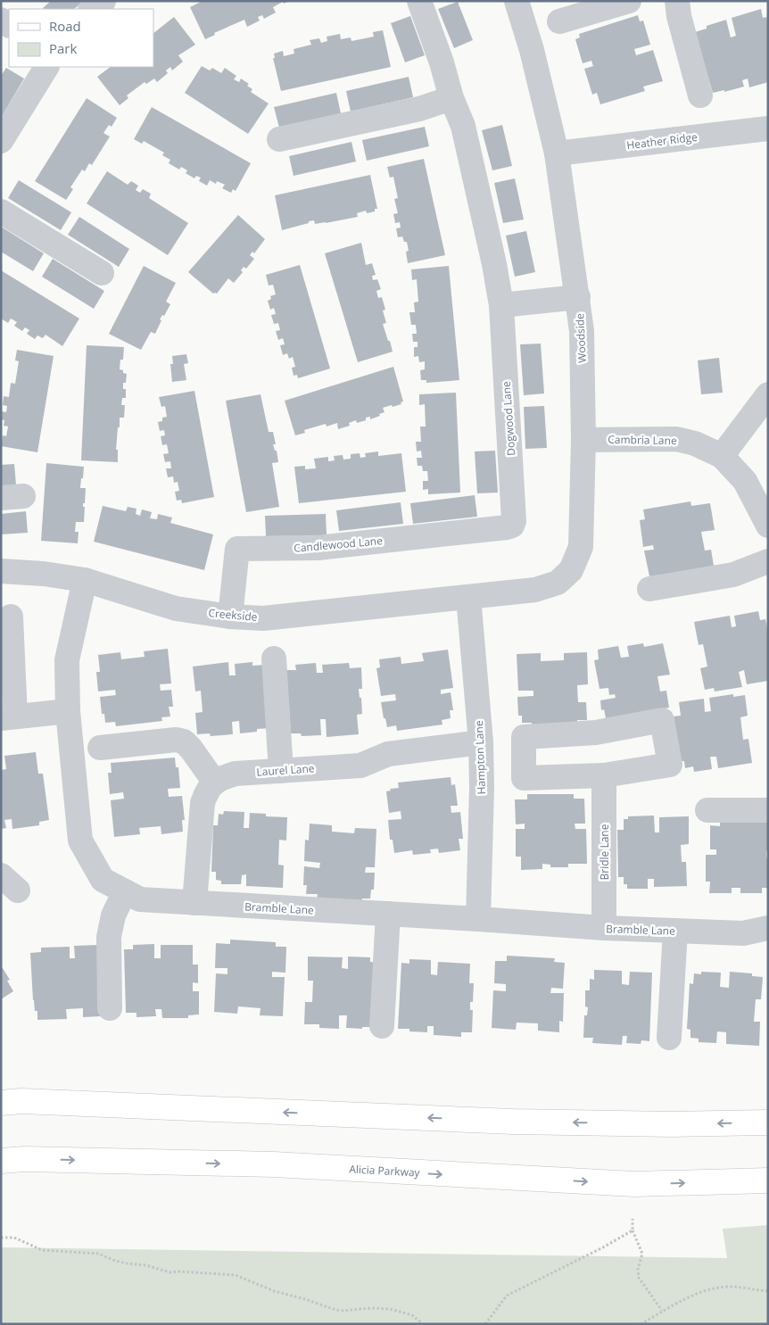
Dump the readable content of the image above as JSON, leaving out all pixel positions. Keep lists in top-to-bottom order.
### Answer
{
  "streets": {
    "main road": ["Alicia Parkway"],
    "street": [
      "Heather Ridge",
      "Woodside",
      "Dogwood Lane",
      "Cambria Lane",
      "Candlewood Lane",
      "Creekside",
      "Hampton Lane",
      "Laurel Lane",
      "Bridle Lane",
      "Bramble Lane"
    ]
  },
  "crossings": [
    ["Heather Ridge", "Woodside"],
    ["Woodside", "Cambria Lane"],
    ["Woodside", "Creekside"],
    ["Woodside", "Hampton Lane"],
    ["Dogwood Lane", "Candlewood Lane"],
    ["Candlewood Lane", "Creekside"],
    ["Creekside", "Hampton Lane"],
    ["Creekside", "Bramble Lane"],
    ["Hampton Lane", "Laurel Lane"],
    ["Hampton Lane", "Bramble Lane"],
    ["Bridle Lane", "Bramble Lane"]
  ],
  "legend": ["Road", "Park"]
}
